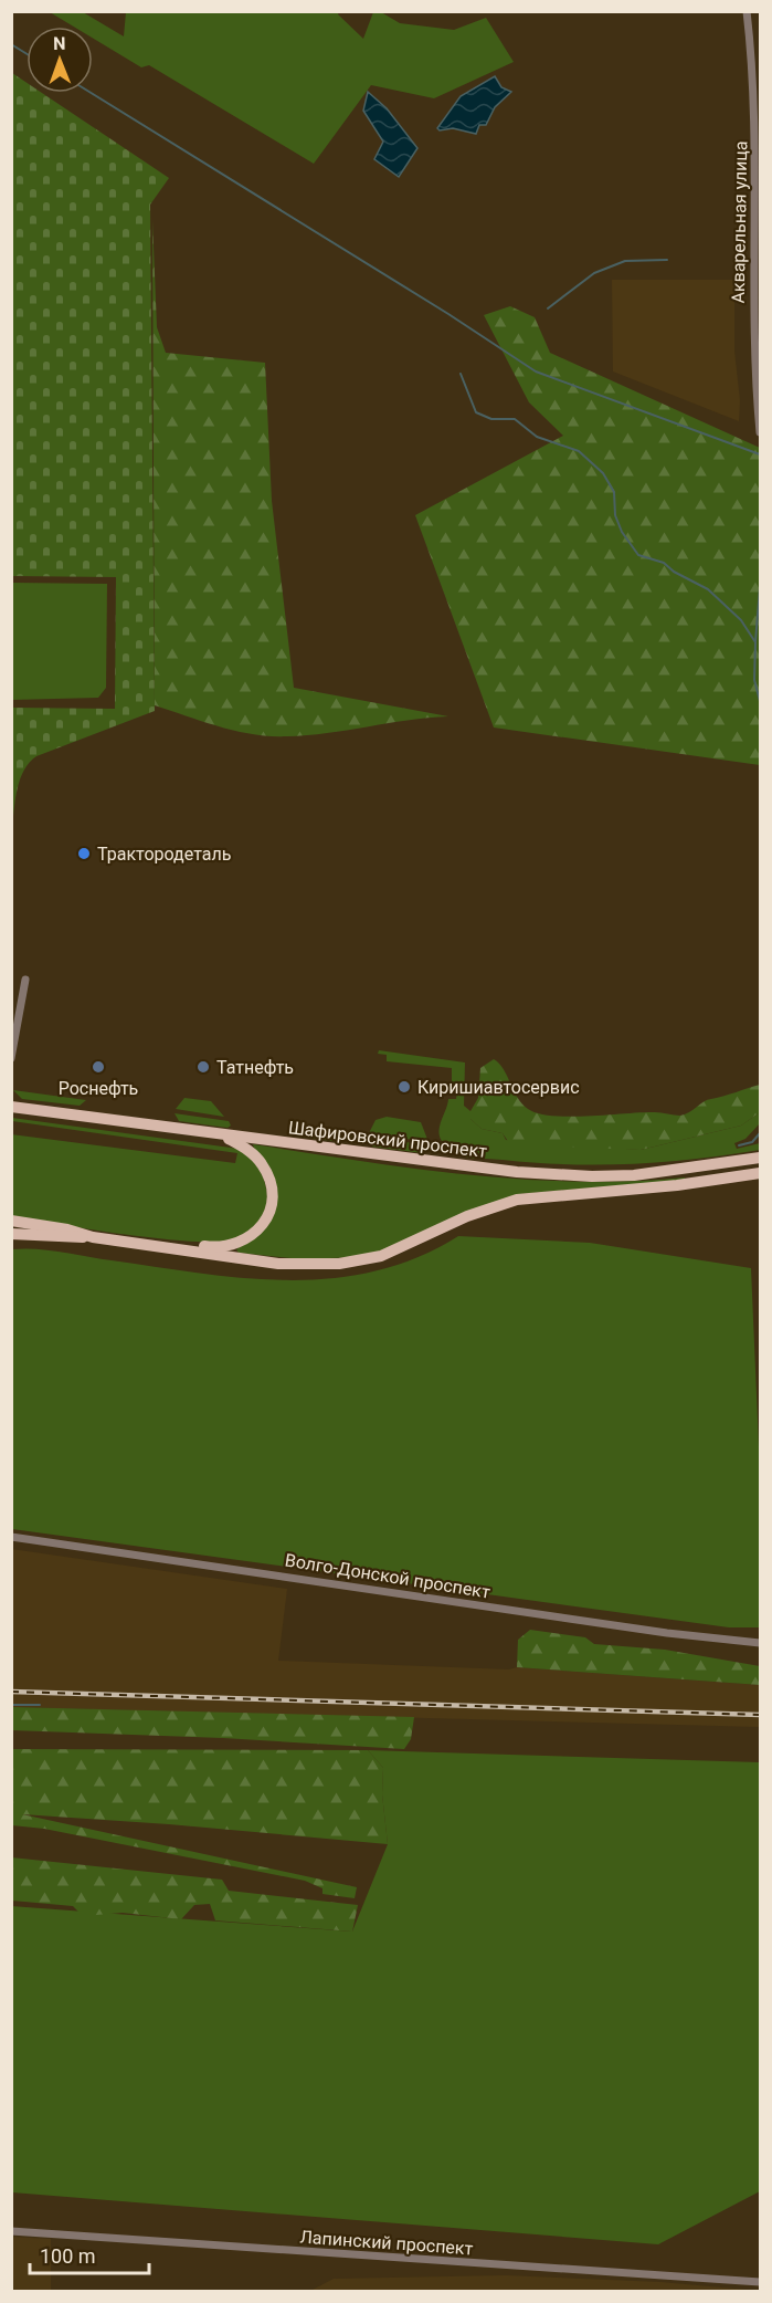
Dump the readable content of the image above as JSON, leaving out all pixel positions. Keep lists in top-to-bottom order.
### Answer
{
  "streets": {
    "main road": ["Шафировский проспект"],
    "street": ["Акварельная улица", "Волго-Донской проспект", "Лапинский проспект"]
  },
  "places": [
    "Трактородеталь",
    "Роснефть",
    "Татнефть",
    "Киришиавтосервис"
  ],
  "scale_bar": "100 m",
  "north": "top"
}
